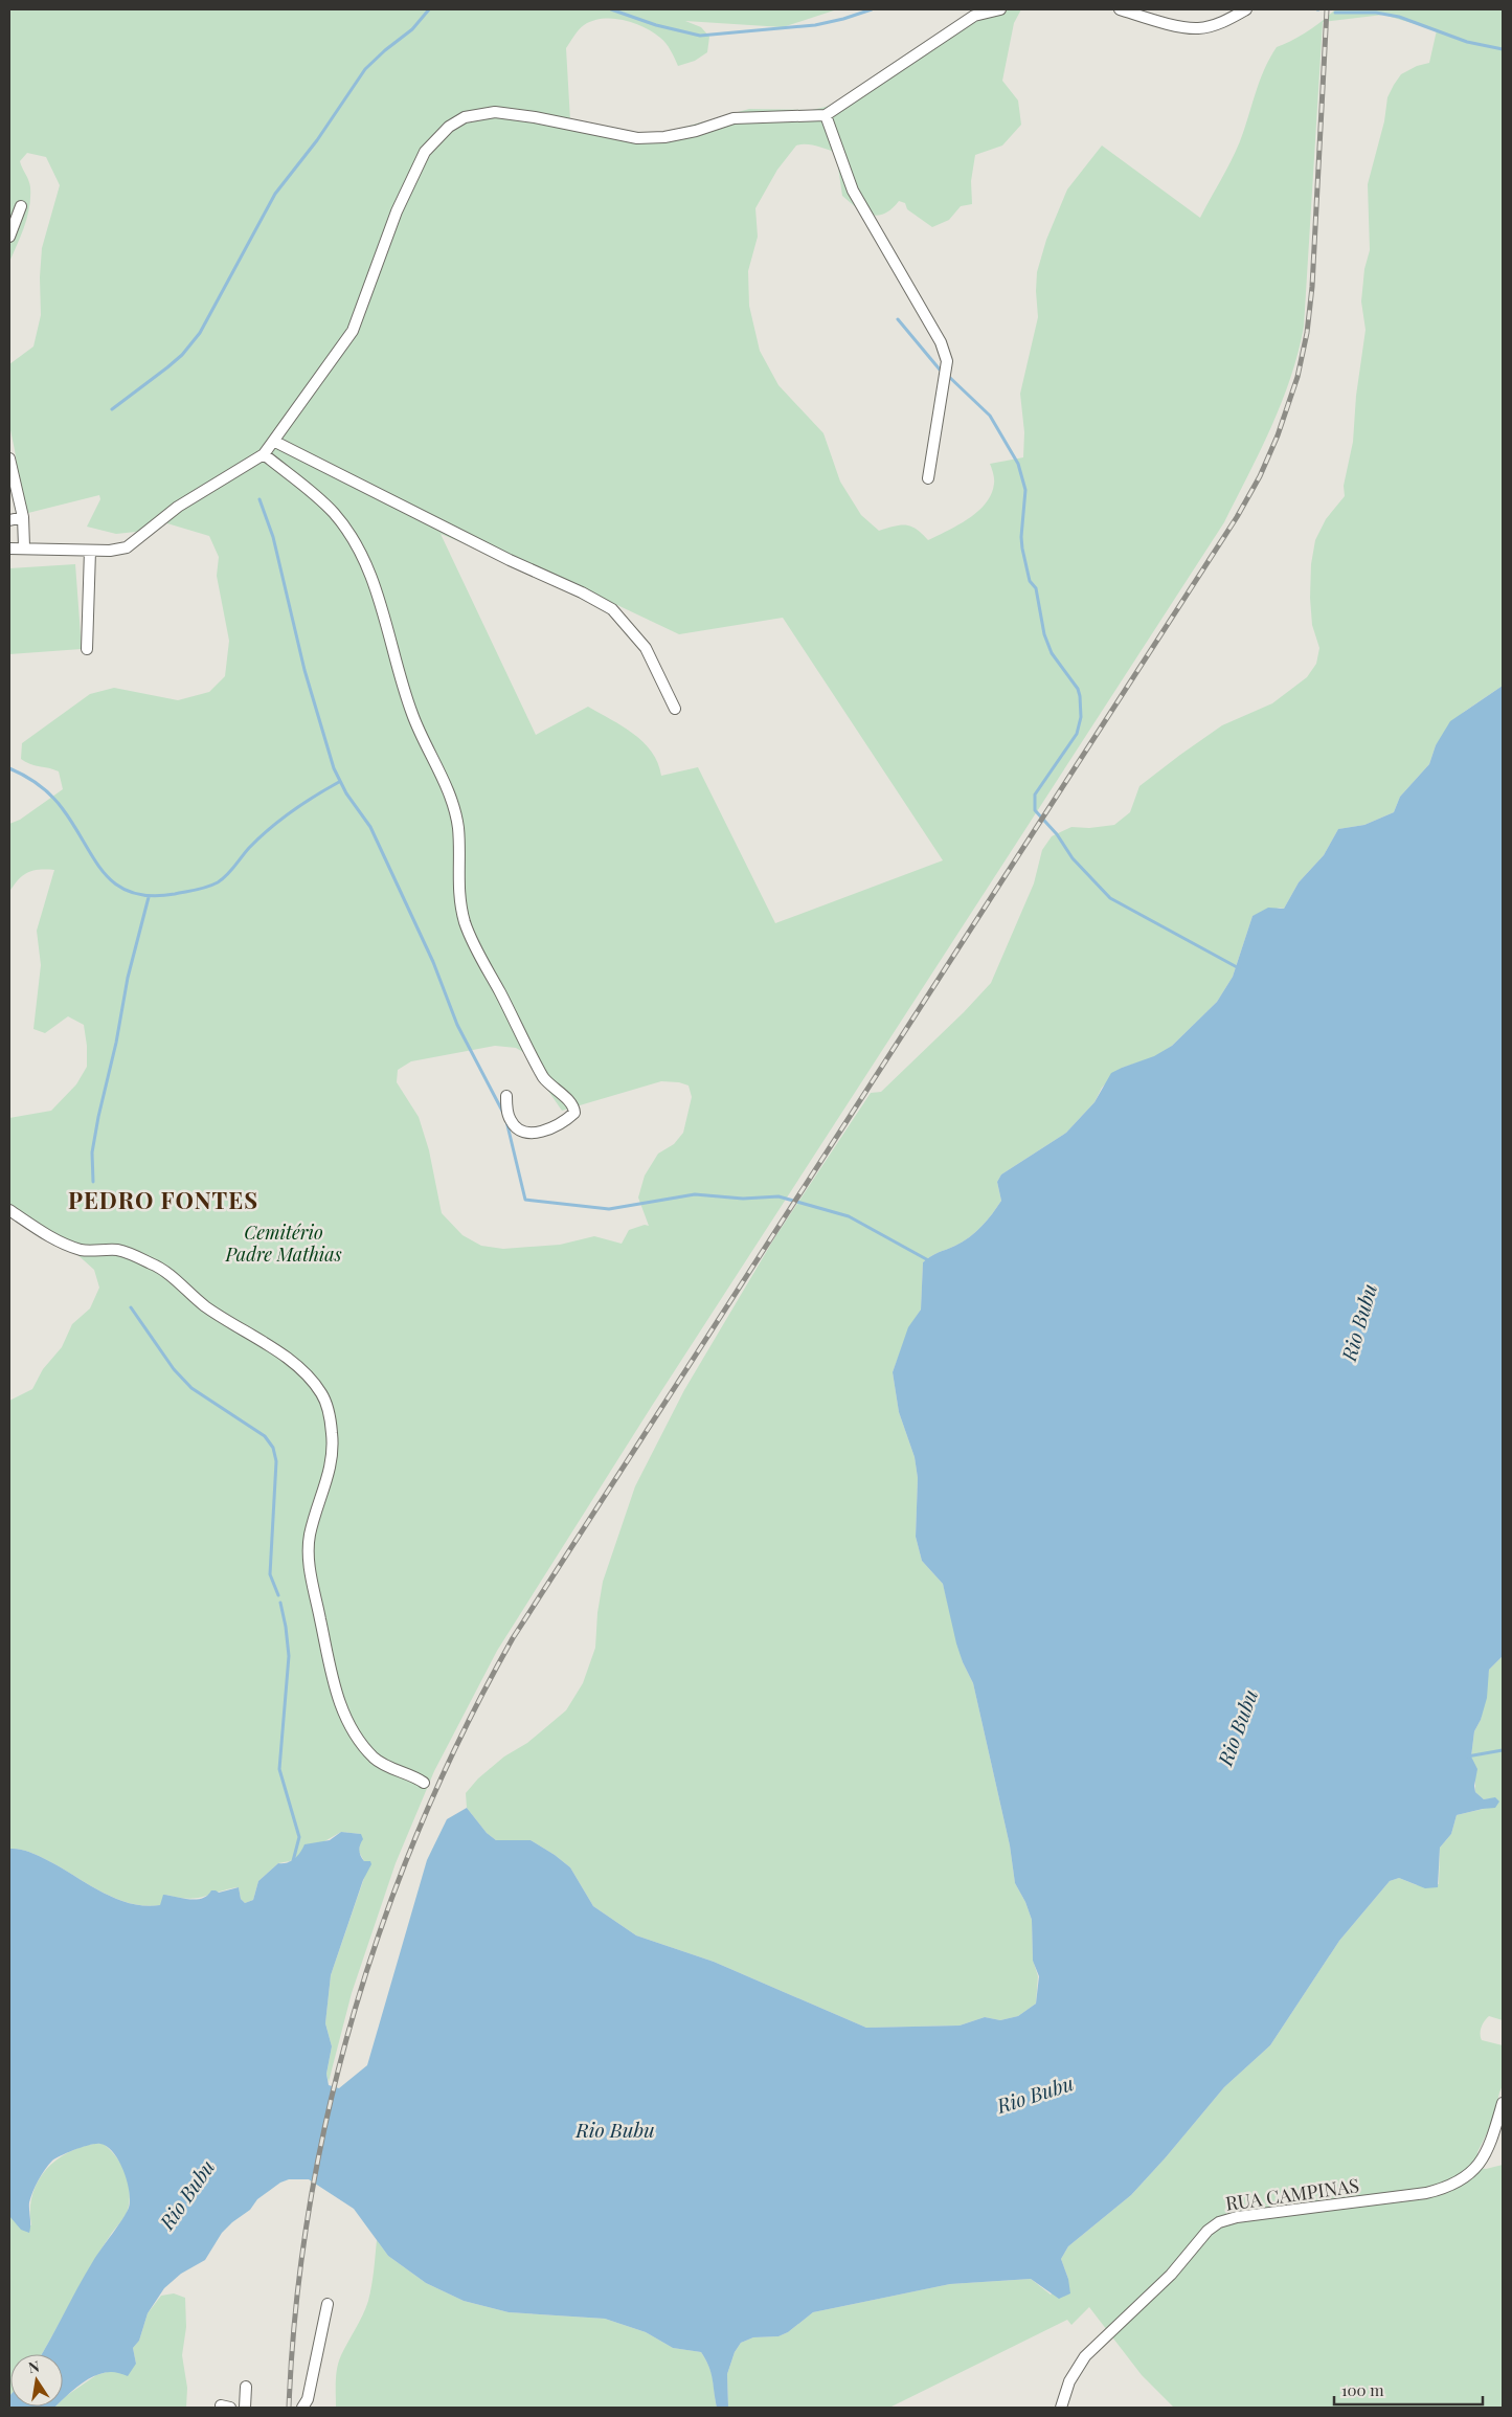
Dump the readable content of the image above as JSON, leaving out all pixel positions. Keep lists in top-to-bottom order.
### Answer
{
  "streets": {
    "street": ["RUA CAMPINAS"]
  },
  "districts": ["PEDRO FONTES"],
  "water": ["Rio Bubu"],
  "parks": ["Cemitério Padre Mathias"],
  "scale_bar": "100 m",
  "north": "top"
}
